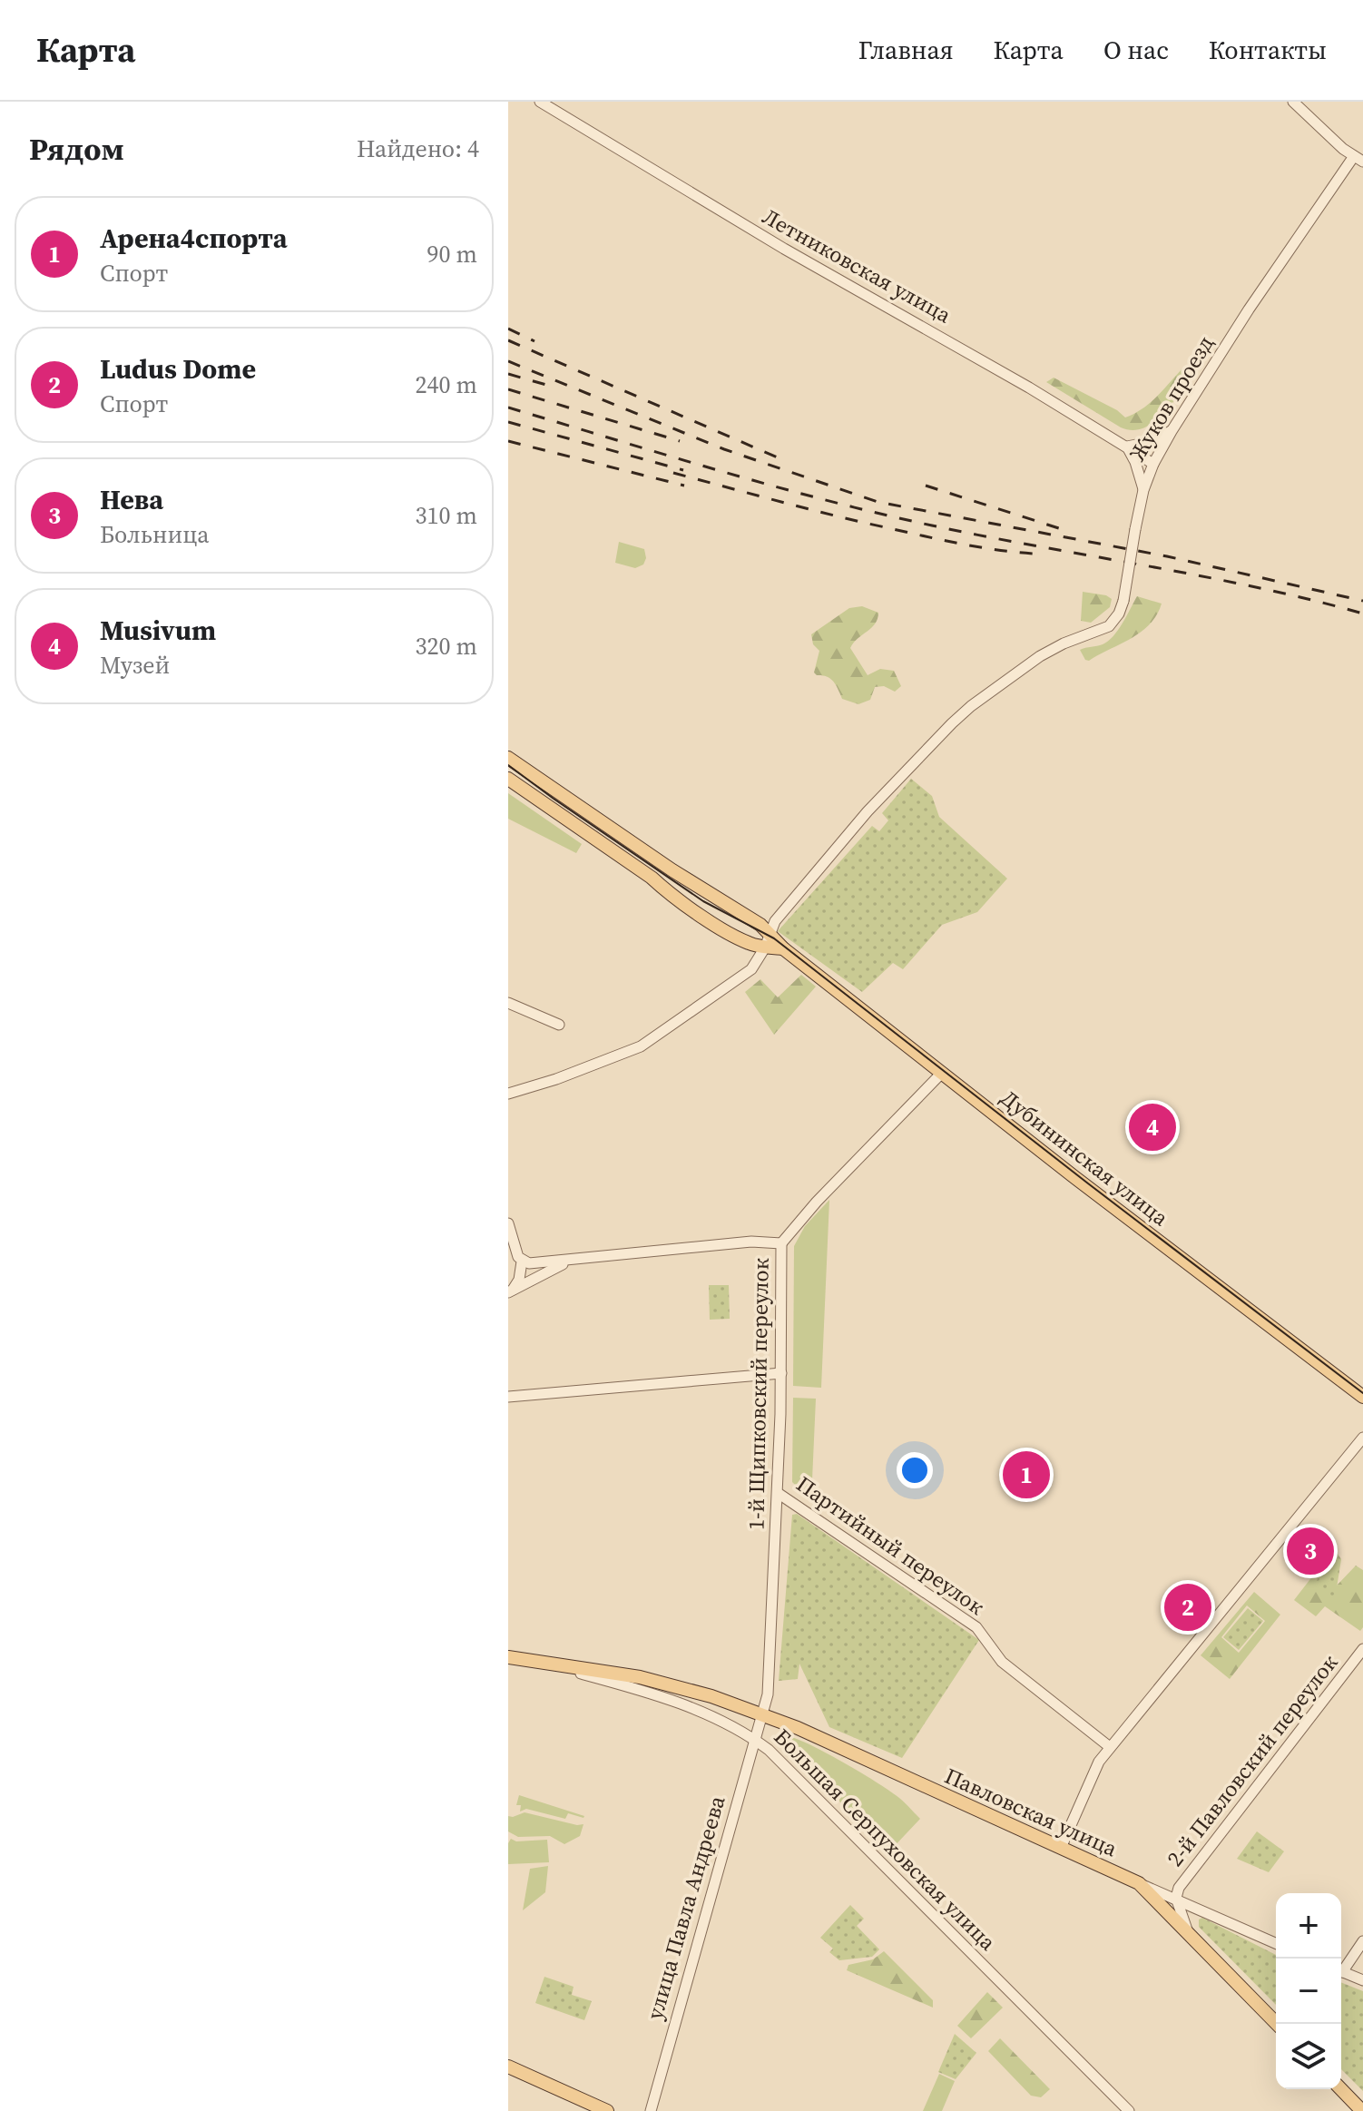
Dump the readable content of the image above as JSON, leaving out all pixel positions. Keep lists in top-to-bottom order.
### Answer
{
  "streets": {
    "main road": ["Дубининская улица", "Павловская улица", "Большая Серпуховская улица"],
    "street": [
      "Летниковская улица",
      "Жуков проезд",
      "1-й Щипковский переулок",
      "Партийный переулок",
      "2-й Павловский переулок",
      "улица Павла Андреева"
    ]
  },
  "crossings": [
    ["Летниковская улица", "Жуков проезд"],
    ["Жуков проезд", "Дубининская улица"],
    ["1-й Щипковский переулок", "Партийный переулок"],
    ["1-й Щипковский переулок", "Павловская улица"],
    ["1-й Щипковский переулок", "Большая Серпуховская улица"],
    ["1-й Щипковский переулок", "улица Павла Андреева"],
    ["2-й Павловский переулок", "Павловская улица"],
    ["Павловская улица", "Большая Серпуховская улица"],
    ["Павловская улица", "улица Павла Андреева"],
    ["Большая Серпуховская улица", "улица Павла Андреева"]
  ],
  "page": {
    "header": "Карта",
    "nav": [
      "Главная",
      "Карта",
      "О нас",
      "Контакты"
    ],
    "heading": ["Рядом", "Найдено: 4"],
    "list": [
      {
        "mark": "1",
        "name": "Арена4спорта",
        "note": "Спорт",
        "value": "90 m"
      },
      {
        "mark": "2",
        "name": "Ludus Dome",
        "note": "Спорт",
        "value": "240 m"
      },
      {
        "mark": "3",
        "name": "Нева",
        "note": "Больница",
        "value": "310 m"
      },
      {
        "mark": "4",
        "name": "Musivum",
        "note": "Музей",
        "value": "320 m"
      }
    ],
    "pins": [
      "4",
      "1",
      "3",
      "2"
    ],
    "map_buttons": ["+", "−"]
  }
}
